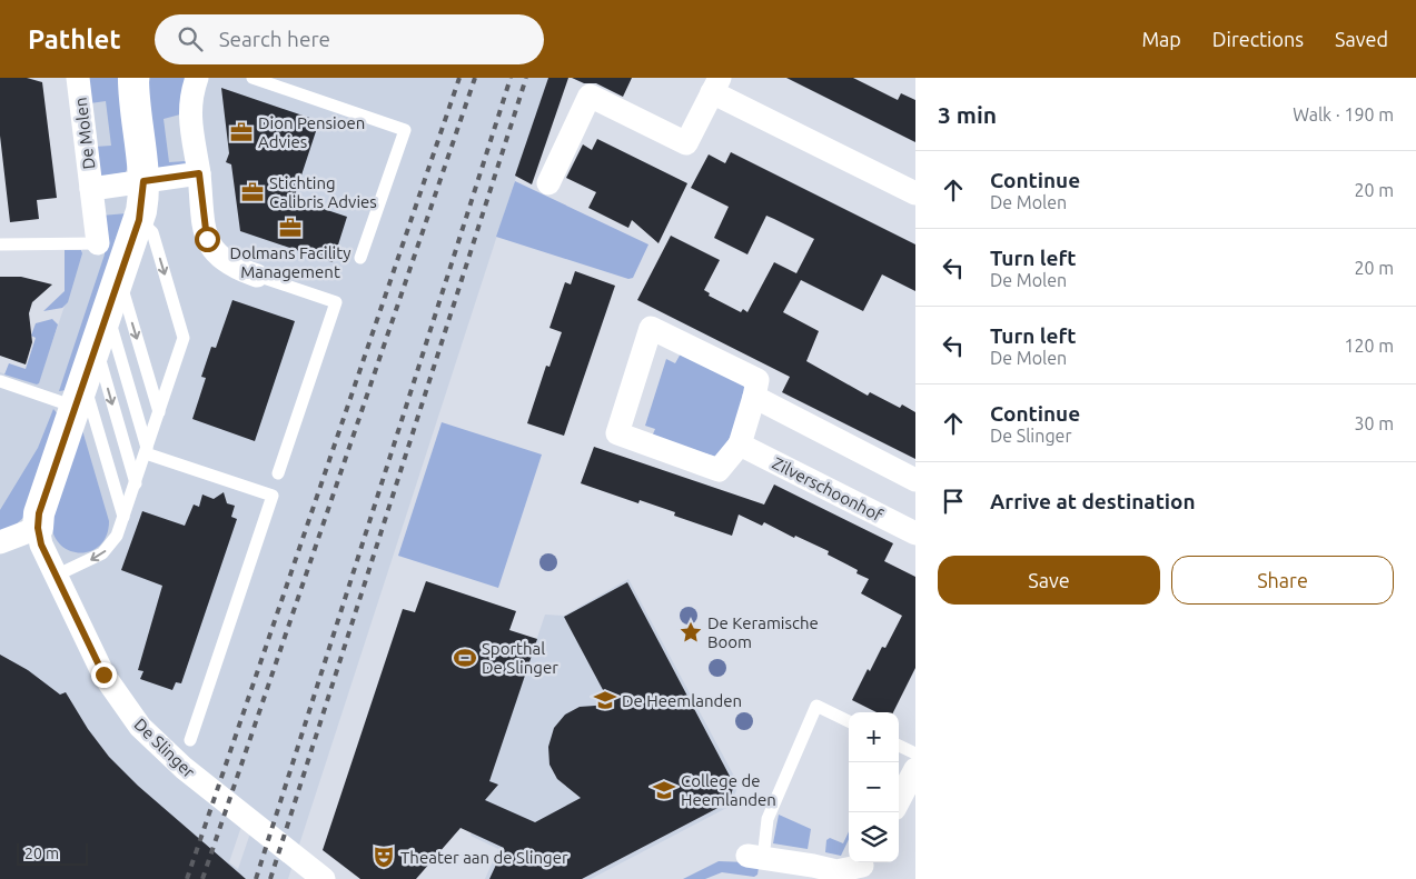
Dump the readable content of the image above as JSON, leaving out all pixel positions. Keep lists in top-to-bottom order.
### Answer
{
  "streets": {
    "street": ["De Molen", "Zilverschoonhof", "De Slinger"]
  },
  "places": {
    "office": ["Dion Pensioen Advies", "Stichting Calibris Advies", "Dolmans Facility Management"],
    "place": ["De Keramische Boom"],
    "sports": ["Sporthal De Slinger"],
    "school or university": ["De Heemlanden", "College de Heemlanden"],
    "theatre": ["Theater aan de Slinger"]
  },
  "scale_bar": "20 m",
  "page": {
    "header": "Pathlet",
    "search": "Search here",
    "nav": ["Map", "Directions", "Saved"],
    "heading": ["3 min", "Walk · 190 m"],
    "list": [
      ["Continue", "De Molen", "20 m"],
      ["Turn left", "De Molen", "20 m"],
      ["Turn left", "De Molen", "120 m"],
      ["Continue", "De Slinger", "30 m"],
      "Arrive at destination"
    ],
    "buttons": ["Save", "Share"],
    "map_buttons": ["+", "−"],
    "scale": "20 m"
  }
}
